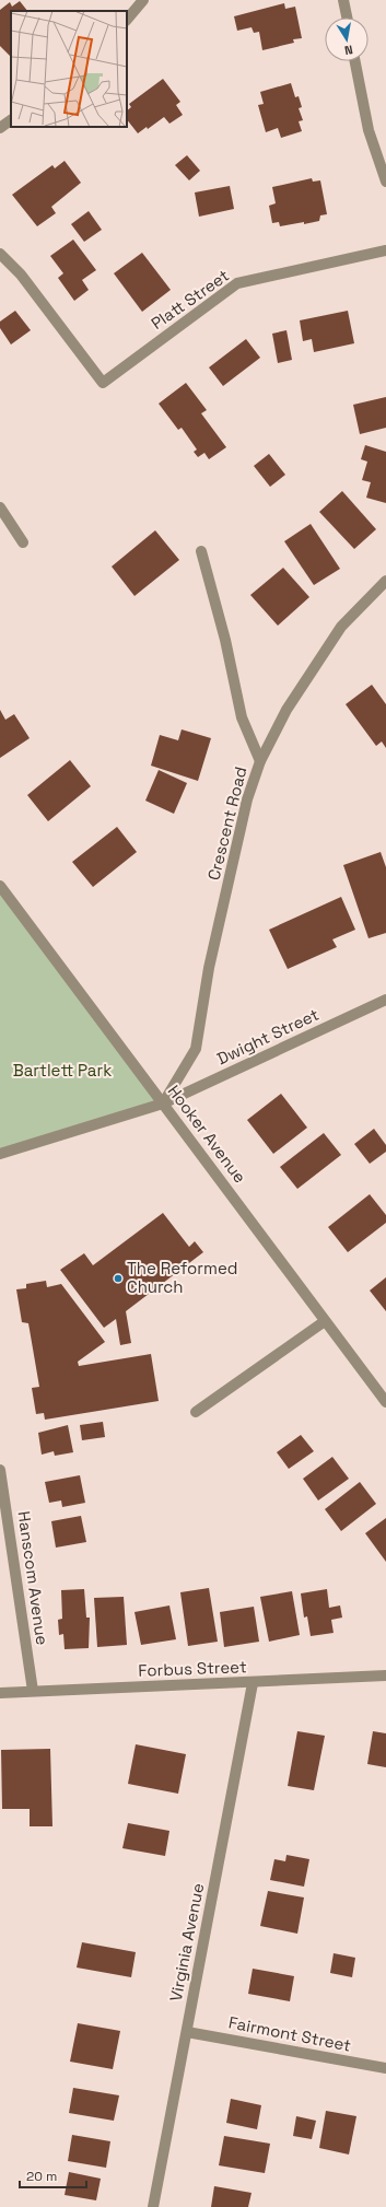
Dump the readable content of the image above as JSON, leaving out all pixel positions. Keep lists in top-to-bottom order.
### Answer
{
  "streets": {
    "street": [
      "Platt Street",
      "Crescent Road",
      "Dwight Street",
      "Hooker Avenue",
      "Hanscom Avenue",
      "Forbus Street",
      "Virginia Avenue",
      "Fairmont Street"
    ]
  },
  "crossings": [
    ["Crescent Road", "Dwight Street"],
    ["Crescent Road", "Hooker Avenue"],
    ["Dwight Street", "Hooker Avenue"],
    ["Hanscom Avenue", "Forbus Street"],
    ["Forbus Street", "Virginia Avenue"],
    ["Virginia Avenue", "Fairmont Street"]
  ],
  "parks": ["Bartlett Park"],
  "places": ["The Reformed Church"],
  "scale_bar": "20 m",
  "north": "bottom"
}
